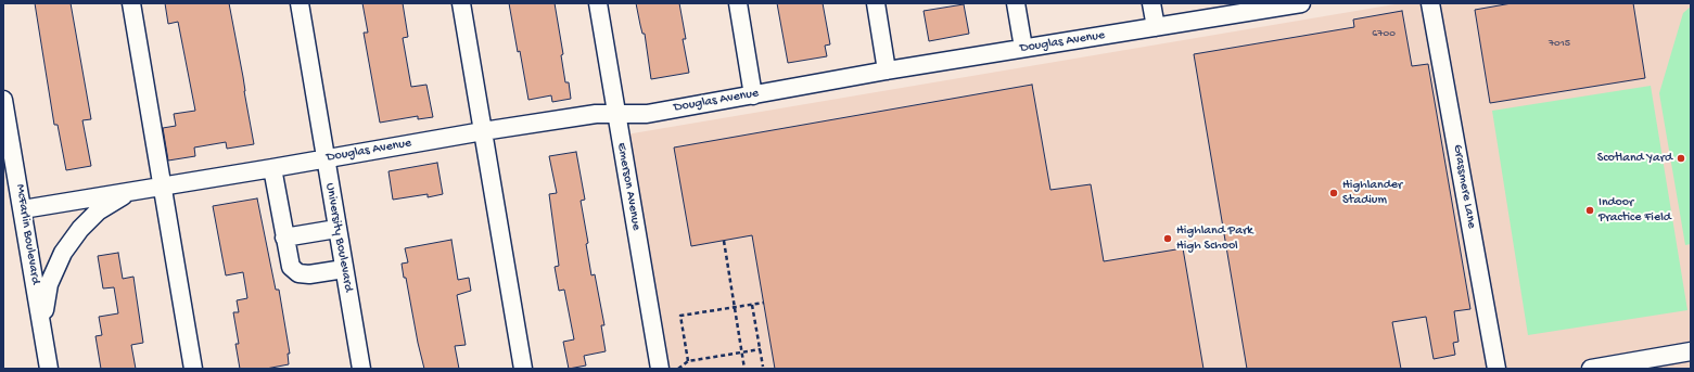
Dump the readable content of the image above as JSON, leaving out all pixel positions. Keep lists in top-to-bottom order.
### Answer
{
  "streets": {
    "street": [
      "Douglas Avenue",
      "Emerson Avenue",
      "Grassmere Lane",
      "McFarlin Boulevard",
      "University Boulevard"
    ]
  },
  "crossings": [
    ["Douglas Avenue", "Emerson Avenue"],
    ["Douglas Avenue", "McFarlin Boulevard"],
    ["Douglas Avenue", "University Boulevard"]
  ],
  "places": [
    "Scotland Yard",
    "Highlander Stadium",
    "Indoor Practice Field",
    "Highland Park High School"
  ],
  "house_numbers": ["6700", "7015"]
}
